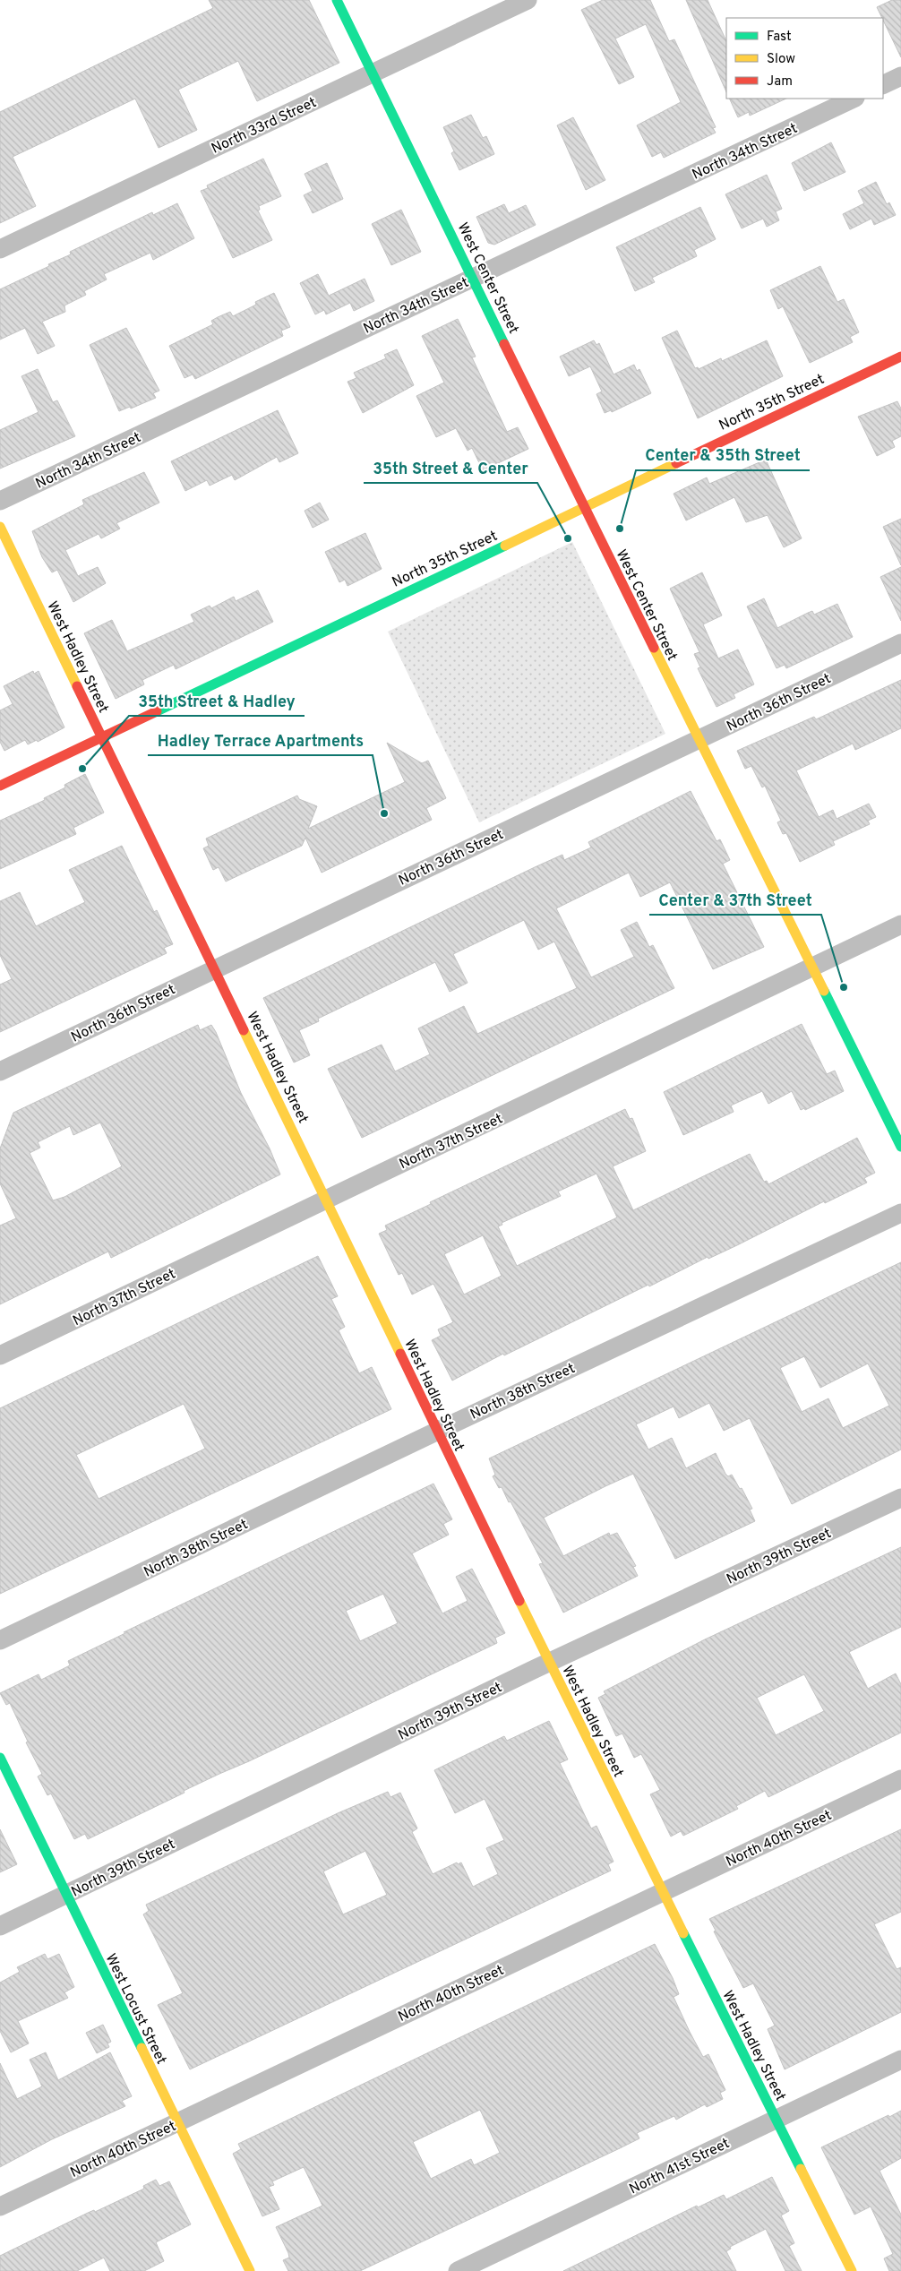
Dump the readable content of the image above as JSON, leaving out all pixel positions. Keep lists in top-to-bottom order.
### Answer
{
  "streets": {
    "street": [
      "North 33rd Street",
      "North 34th Street",
      "West Center Street",
      "North 35th Street",
      "West Hadley Street",
      "North 36th Street",
      "North 37th Street",
      "North 38th Street",
      "North 39th Street",
      "North 40th Street",
      "West Locust Street",
      "North 41st Street"
    ]
  },
  "crossings": [
    ["North 33rd Street", "West Center Street"],
    ["North 34th Street", "West Center Street"],
    ["West Center Street", "North 35th Street"],
    ["West Center Street", "North 36th Street"],
    ["West Center Street", "North 37th Street"],
    ["North 35th Street", "West Hadley Street"],
    ["West Hadley Street", "North 36th Street"],
    ["West Hadley Street", "North 37th Street"],
    ["West Hadley Street", "North 38th Street"],
    ["West Hadley Street", "North 39th Street"],
    ["West Hadley Street", "North 40th Street"],
    ["West Hadley Street", "North 41st Street"],
    ["North 39th Street", "West Locust Street"],
    ["North 40th Street", "West Locust Street"]
  ],
  "places": [
    "Center & 35th Street",
    "35th Street & Center",
    "35th Street & Hadley",
    "Hadley Terrace Apartments",
    "Center & 37th Street"
  ],
  "legend": ["Fast", "Slow", "Jam"]
}
